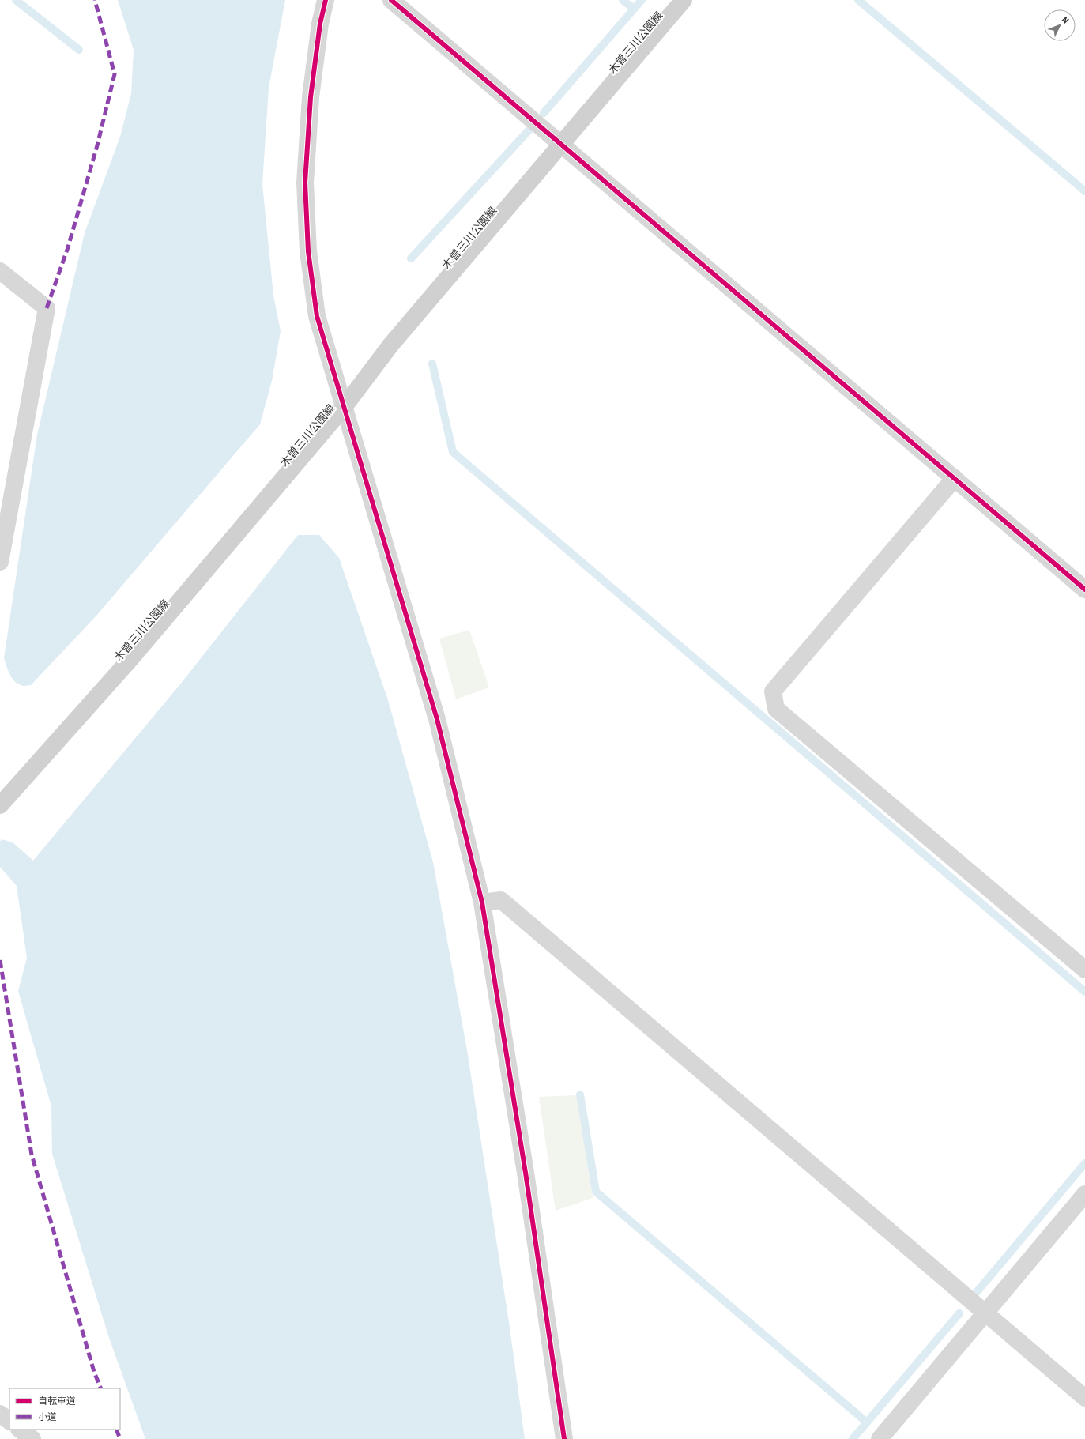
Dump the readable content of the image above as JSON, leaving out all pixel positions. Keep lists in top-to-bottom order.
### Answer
{
  "streets": {
    "main road": ["木曽三川公園線"]
  },
  "legend": ["自転車道", "小道"],
  "north": "top right"
}
